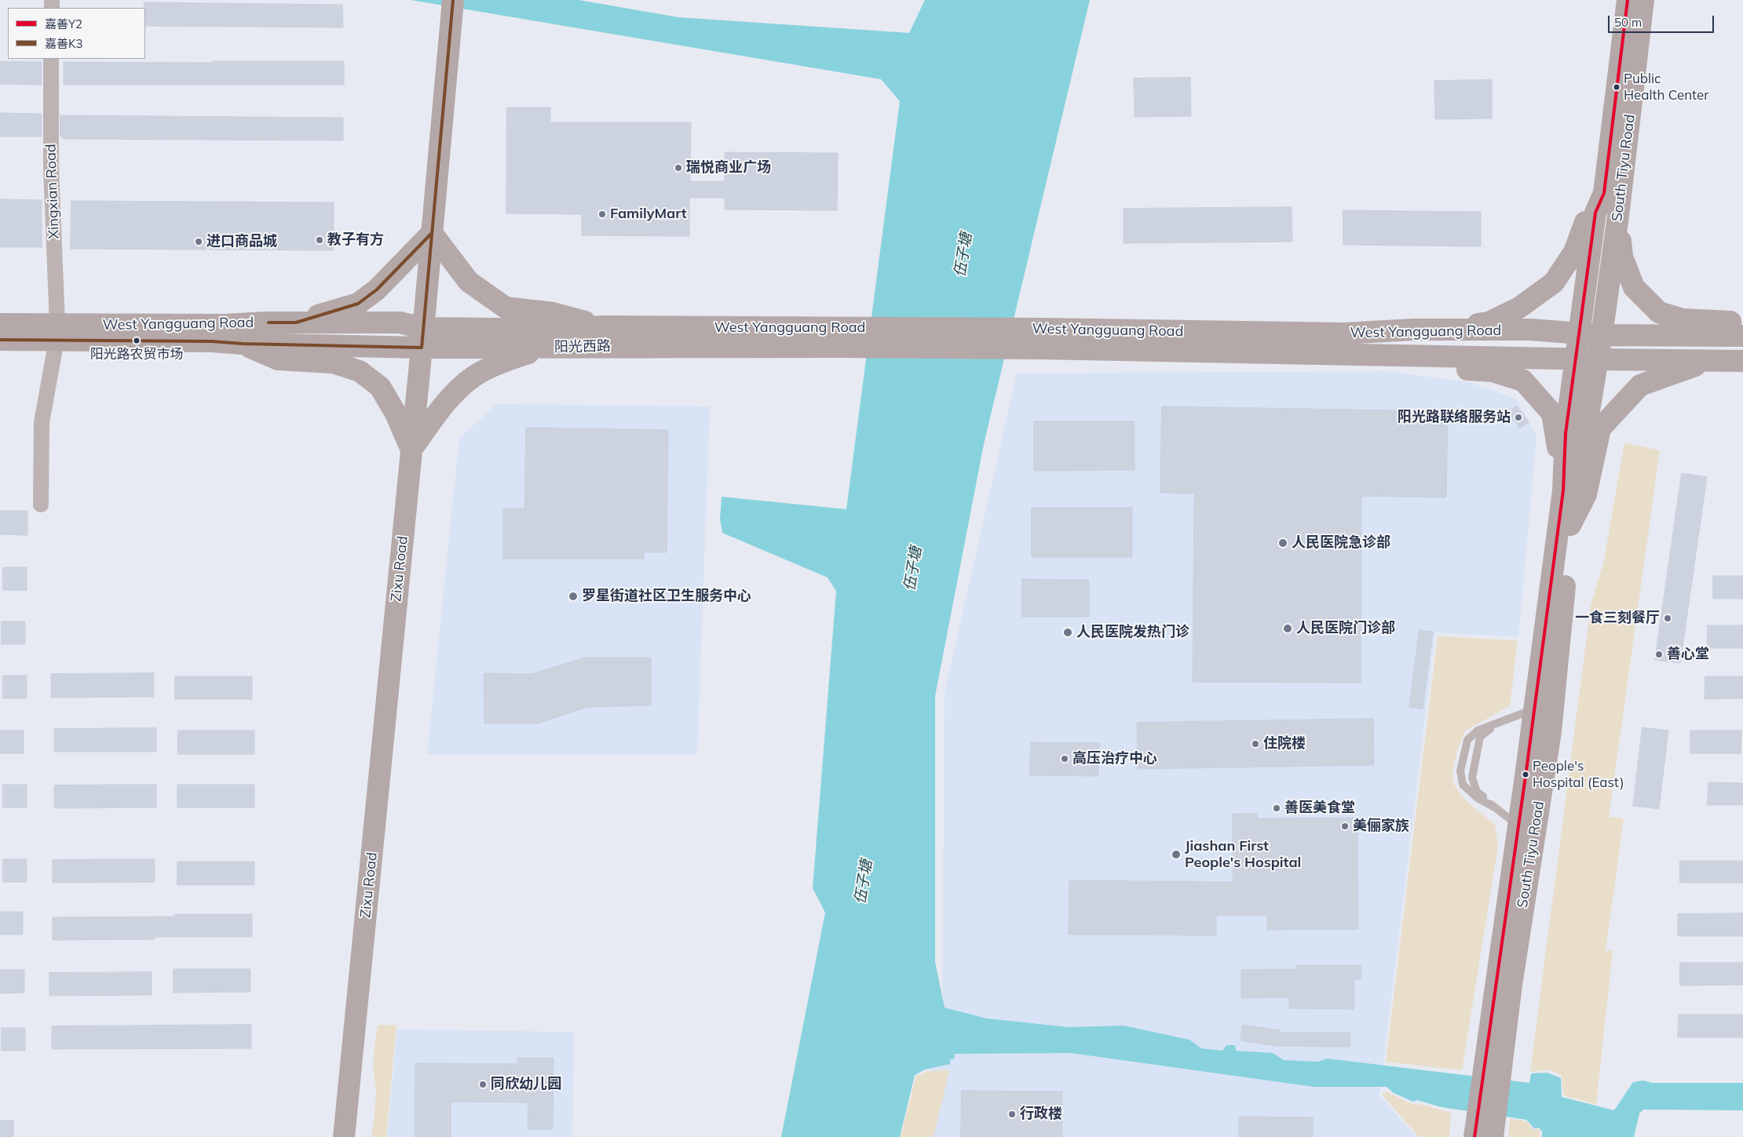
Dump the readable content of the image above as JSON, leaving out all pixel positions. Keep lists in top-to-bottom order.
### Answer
{
  "streets": {
    "main road": ["South Tiyu Road", "West Yangguang Road", "Zixu Road"],
    "street": ["Xingxian Road"]
  },
  "crossings": [
    ["South Tiyu Road", "West Yangguang Road"],
    ["Xingxian Road", "West Yangguang Road"],
    ["West Yangguang Road", "Zixu Road"]
  ],
  "water": ["伍子塘"],
  "places": [
    "Public Health Center",
    "瑞悦商业广场",
    "FamilyMart",
    "教子有方",
    "进口商品城",
    "阳光路农贸市场",
    "阳光路联络服务站",
    "人民医院急诊部",
    "罗星街道社区卫生服务中心",
    "一食三刻餐厅",
    "人民医院门诊部",
    "人民医院发热门诊",
    "善心堂",
    "住院楼",
    "高压治疗中心",
    "People's Hospital (East)",
    "善医美食堂",
    "美俪家族",
    "Jiashan First People's Hospital",
    "同欣幼儿园",
    "行政楼"
  ],
  "lines": ["transit line 嘉善Y2", "transit line 嘉善K3"],
  "legend": ["嘉善Y2", "嘉善K3"],
  "scale_bar": "50 m"
}
